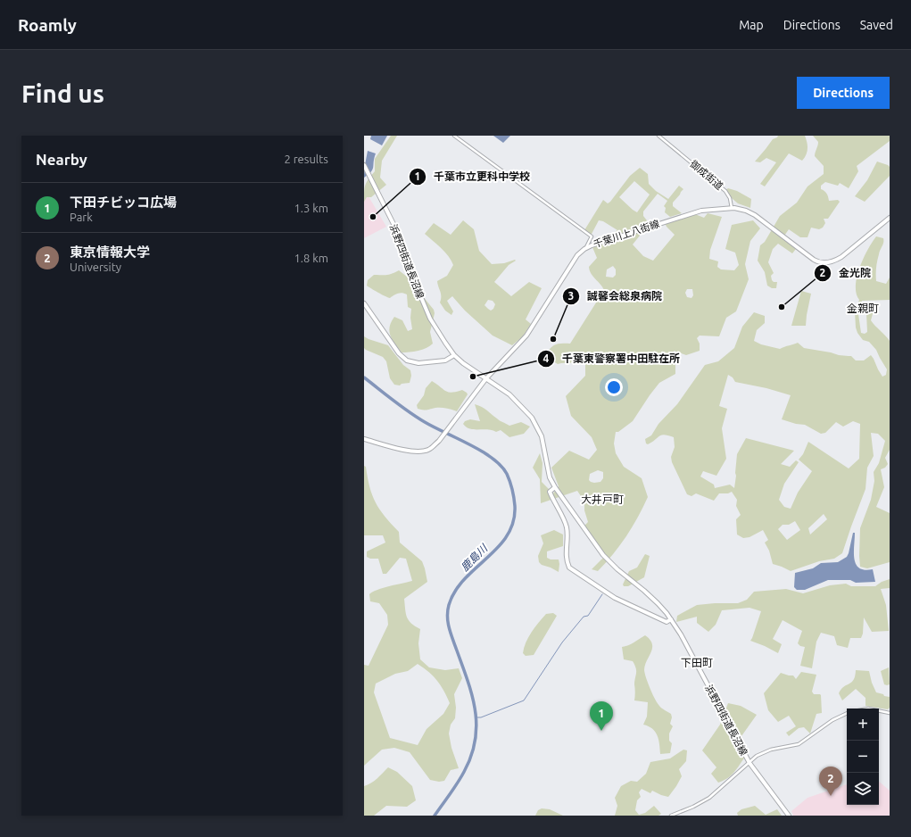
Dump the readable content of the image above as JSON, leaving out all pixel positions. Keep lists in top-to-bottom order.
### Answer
{
  "streets": {
    "main road": ["千葉川上八街線", "浜野四街道長沼線"],
    "street": ["御成街道"]
  },
  "crossings": [
    ["御成街道", "千葉川上八街線"],
    ["千葉川上八街線", "浜野四街道長沼線"]
  ],
  "districts": ["金親町", "大井戸町", "下田町"],
  "water": ["鹿島川"],
  "places": [
    "千葉市立更科中学校",
    "金光院",
    "誠馨会総泉病院",
    "千葉東警察署中田駐在所"
  ],
  "page": {
    "header": "Roamly",
    "nav": ["Map", "Directions", "Saved"],
    "buttons": "Directions",
    "title": "Find us",
    "heading": ["Nearby", "2 results"],
    "list": [
      {
        "mark": "1",
        "name": "下田チビッコ広場",
        "note": "Park",
        "value": "1.3 km"
      },
      {
        "mark": "2",
        "name": "東京情報大学",
        "note": "University",
        "value": "1.8 km"
      }
    ],
    "pins": ["1", "2"],
    "map_buttons": ["+", "−"]
  }
}
